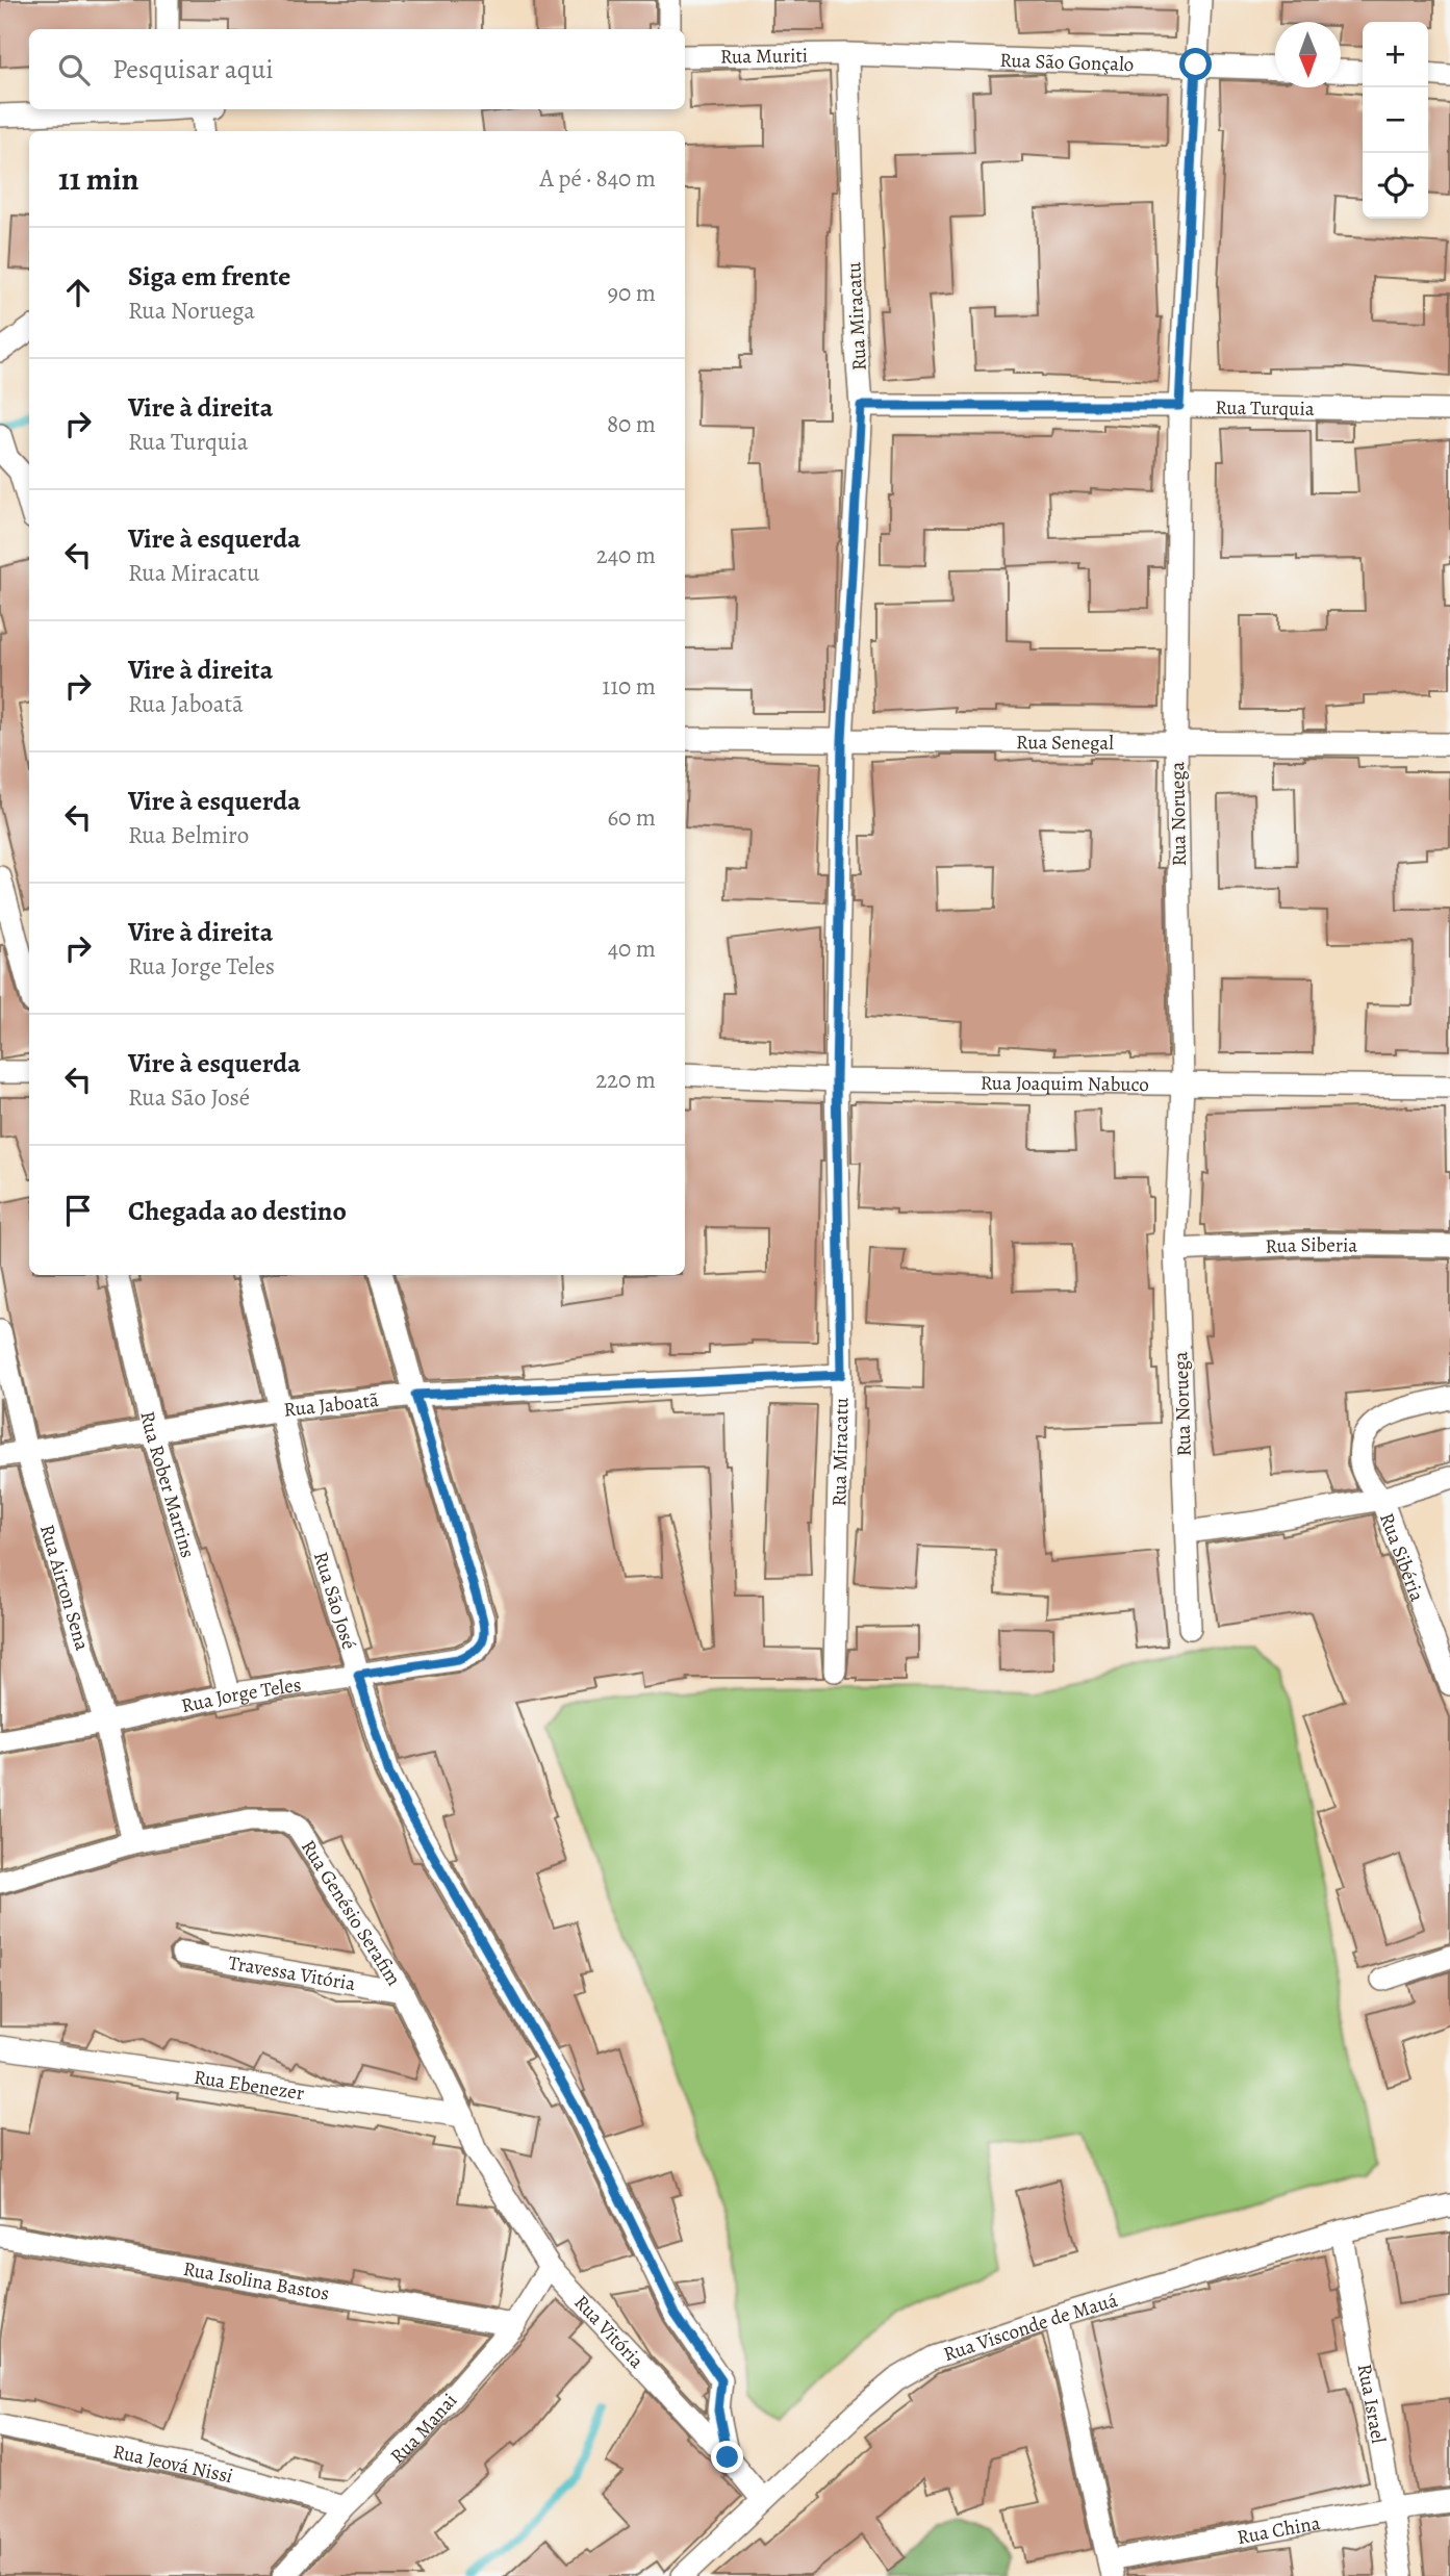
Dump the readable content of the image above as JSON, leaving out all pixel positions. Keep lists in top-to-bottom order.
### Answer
{
  "streets": {
    "street": [
      "Rua Muriti",
      "Rua São Gonçalo",
      "Rua Miracatu",
      "Rua Turquia",
      "Rua Senegal",
      "Rua Noruega",
      "Rua Joaquim Nabuco",
      "Rua Siberia",
      "Rua Jaboatã",
      "Rua Rober Martins",
      "Rua Sibéria",
      "Rua Airton Sena",
      "Rua São José",
      "Rua Jorge Teles",
      "Rua Genésio Serafim",
      "Travessa Vitória",
      "Rua Ebenezer",
      "Rua Isolina Bastos",
      "Rua Visconde de Mauá",
      "Rua Vitória",
      "Rua Israel",
      "Rua Manai",
      "Rua Jeová Nissi",
      "Rua China"
    ]
  },
  "crossings": [
    ["Rua Muriti", "Rua São Gonçalo"],
    ["Rua Muriti", "Rua Miracatu"],
    ["Rua São Gonçalo", "Rua Miracatu"],
    ["Rua São Gonçalo", "Rua Noruega"],
    ["Rua Miracatu", "Rua Turquia"],
    ["Rua Miracatu", "Rua Senegal"],
    ["Rua Miracatu", "Rua Joaquim Nabuco"],
    ["Rua Miracatu", "Rua Jaboatã"],
    ["Rua Turquia", "Rua Noruega"],
    ["Rua Senegal", "Rua Noruega"],
    ["Rua Noruega", "Rua Joaquim Nabuco"],
    ["Rua Noruega", "Rua Siberia"],
    ["Rua Jaboatã", "Rua Rober Martins"],
    ["Rua Jaboatã", "Rua Airton Sena"],
    ["Rua Jaboatã", "Rua São José"],
    ["Rua Jaboatã", "Rua Jorge Teles"],
    ["Rua Rober Martins", "Rua Jorge Teles"],
    ["Rua Airton Sena", "Rua Jorge Teles"],
    ["Rua Airton Sena", "Rua Genésio Serafim"],
    ["Rua São José", "Rua Jorge Teles"],
    ["Rua São José", "Rua Vitória"],
    ["Rua Genésio Serafim", "Travessa Vitória"],
    ["Rua Genésio Serafim", "Rua Ebenezer"],
    ["Rua Genésio Serafim", "Rua Vitória"],
    ["Rua Ebenezer", "Rua Vitória"],
    ["Rua Isolina Bastos", "Rua Manai"],
    ["Rua Visconde de Mauá", "Rua Vitória"],
    ["Rua Visconde de Mauá", "Rua Israel"],
    ["Rua Vitória", "Rua Manai"],
    ["Rua Israel", "Rua China"],
    ["Rua Manai", "Rua Jeová Nissi"]
  ],
  "north": "bottom",
  "page": {
    "map_buttons": ["+", "−"],
    "search": "Pesquisar aqui",
    "heading": ["11 min", "A pé · 840 m"],
    "list": [
      ["Siga em frente", "Rua Noruega", "90 m"],
      ["Vire à direita", "Rua Turquia", "80 m"],
      ["Vire à esquerda", "Rua Miracatu", "240 m"],
      ["Vire à direita", "Rua Jaboatã", "110 m"],
      ["Vire à esquerda", "Rua Belmiro", "60 m"],
      ["Vire à direita", "Rua Jorge Teles", "40 m"],
      ["Vire à esquerda", "Rua São José", "220 m"],
      "Chegada ao destino"
    ]
  }
}
